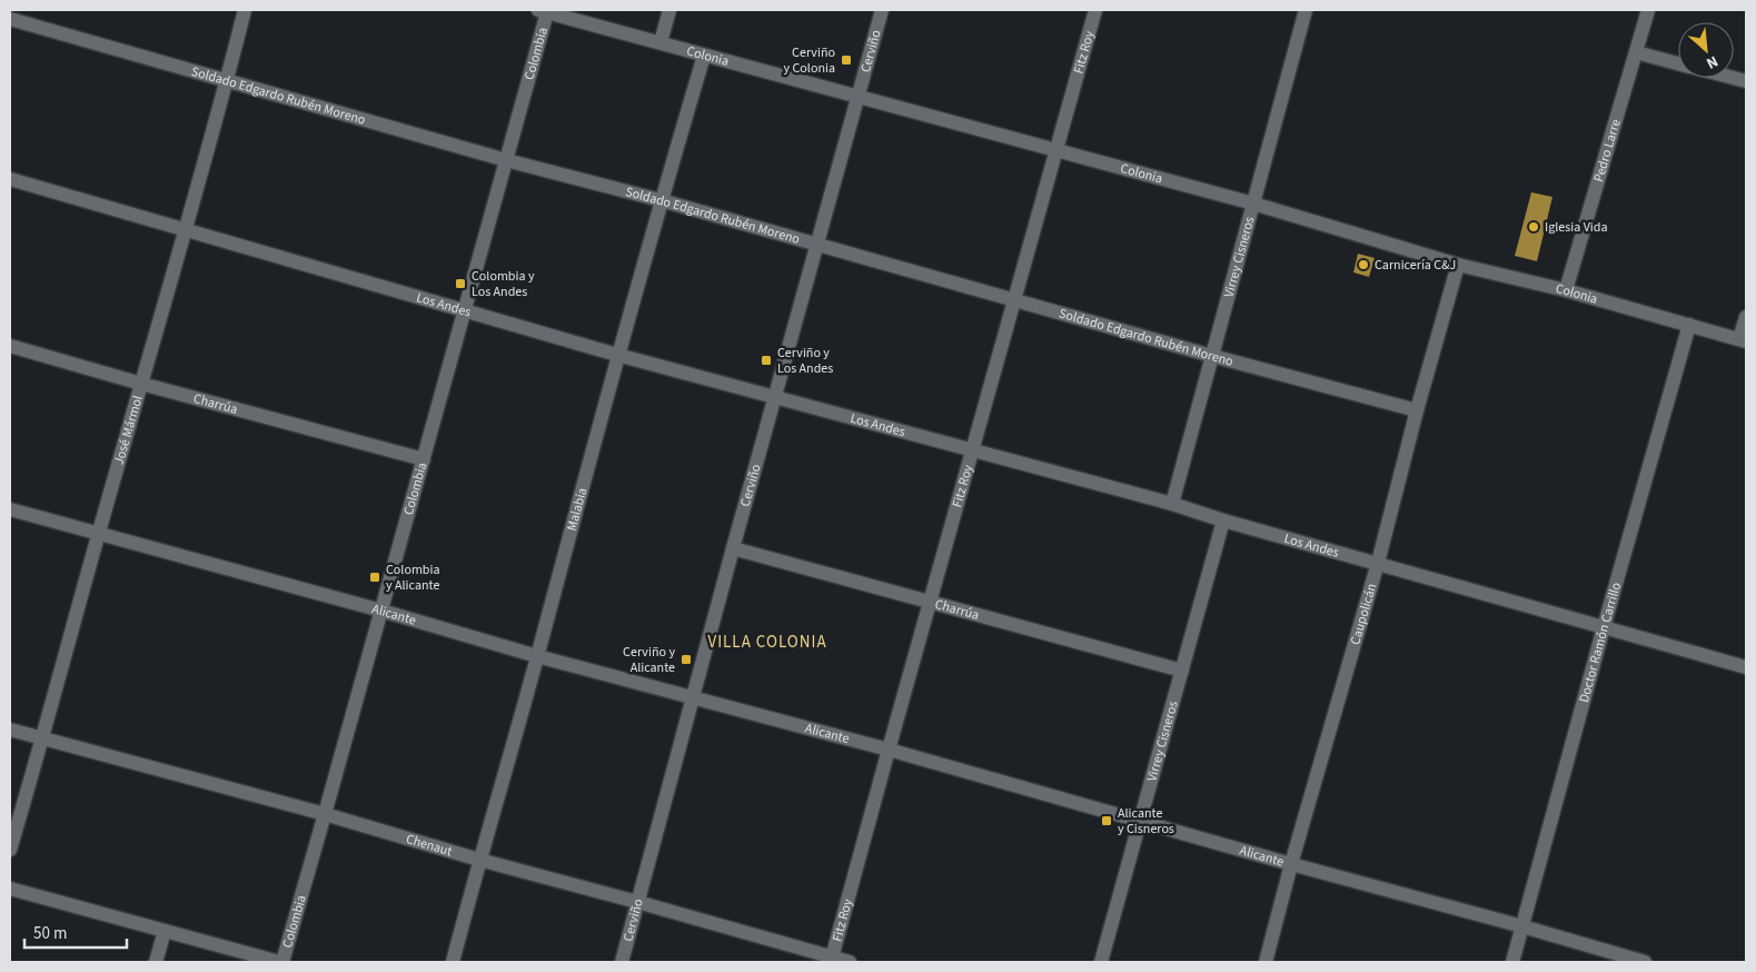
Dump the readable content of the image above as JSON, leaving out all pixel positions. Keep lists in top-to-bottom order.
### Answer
{
  "streets": {
    "street": [
      "Cerviño",
      "Fitz Roy",
      "Colombia",
      "Colonia",
      "Soldado Edgardo Rubén Moreno",
      "Pedro Larre",
      "Virrey Cisneros",
      "Los Andes",
      "Charrúa",
      "José Mármol",
      "Malabia",
      "Alicante",
      "Caupolicán",
      "Doctor Ramón Carrillo",
      "Chenaut"
    ]
  },
  "crossings": [
    ["Cerviño", "Colonia"],
    ["Cerviño", "Soldado Edgardo Rubén Moreno"],
    ["Cerviño", "Los Andes"],
    ["Cerviño", "Charrúa"],
    ["Cerviño", "Alicante"],
    ["Cerviño", "Chenaut"],
    ["Fitz Roy", "Colonia"],
    ["Fitz Roy", "Soldado Edgardo Rubén Moreno"],
    ["Fitz Roy", "Los Andes"],
    ["Fitz Roy", "Charrúa"],
    ["Fitz Roy", "Alicante"],
    ["Fitz Roy", "Chenaut"],
    ["Colombia", "Colonia"],
    ["Colombia", "Soldado Edgardo Rubén Moreno"],
    ["Colombia", "Los Andes"],
    ["Colombia", "Charrúa"],
    ["Colombia", "Alicante"],
    ["Colombia", "Chenaut"],
    ["Colonia", "Pedro Larre"],
    ["Colonia", "Virrey Cisneros"],
    ["Colonia", "Malabia"],
    ["Colonia", "Caupolicán"],
    ["Colonia", "Doctor Ramón Carrillo"],
    ["Soldado Edgardo Rubén Moreno", "Virrey Cisneros"],
    ["Soldado Edgardo Rubén Moreno", "José Mármol"],
    ["Soldado Edgardo Rubén Moreno", "Malabia"],
    ["Soldado Edgardo Rubén Moreno", "Caupolicán"],
    ["Virrey Cisneros", "Los Andes"],
    ["Virrey Cisneros", "Charrúa"],
    ["Virrey Cisneros", "Alicante"],
    ["Los Andes", "José Mármol"],
    ["Los Andes", "Malabia"],
    ["Los Andes", "Caupolicán"],
    ["Los Andes", "Doctor Ramón Carrillo"],
    ["Charrúa", "José Mármol"],
    ["José Mármol", "Alicante"],
    ["José Mármol", "Chenaut"],
    ["Malabia", "Alicante"],
    ["Malabia", "Chenaut"],
    ["Alicante", "Caupolicán"],
    ["Alicante", "Doctor Ramón Carrillo"]
  ],
  "districts": ["VILLA COLONIA"],
  "places": {
    "transit": [
      "Cerviño y Colonia",
      "Colombia y Los Andes",
      "Cerviño y Los Andes",
      "Colombia y Alicante",
      "Cerviño y Alicante",
      "Alicante y Cisneros"
    ],
    "other": ["Iglesia Vida", "Carnicería C&J"]
  },
  "scale_bar": "50 m",
  "north": "bottom right"
}
